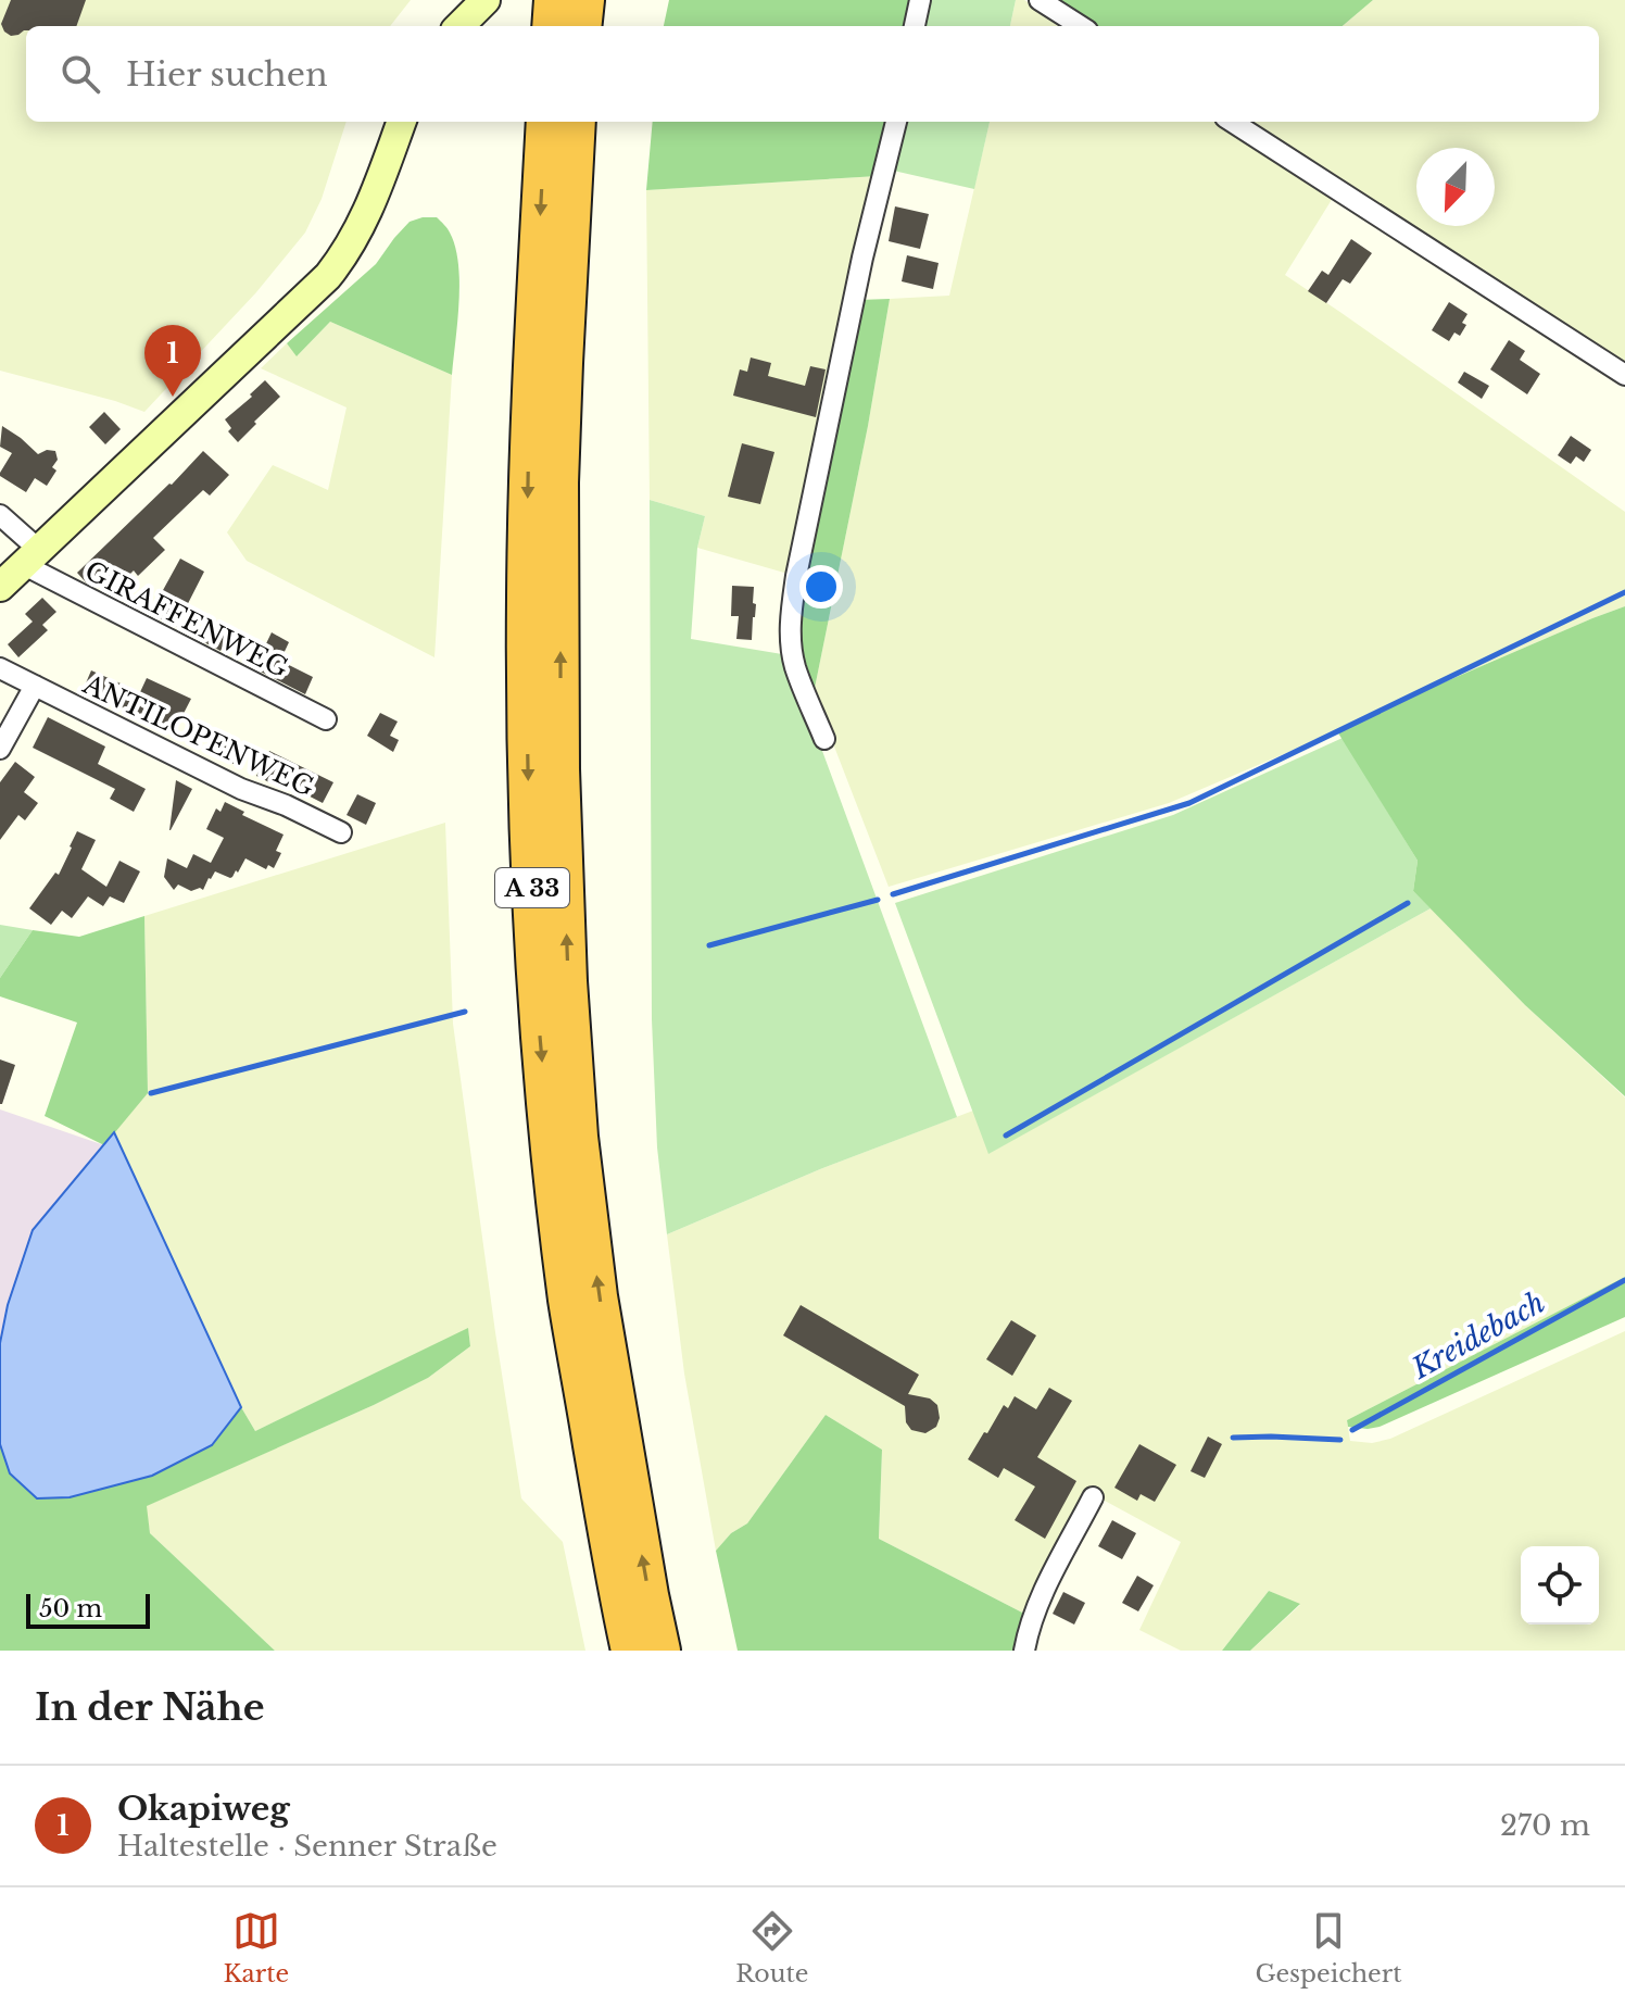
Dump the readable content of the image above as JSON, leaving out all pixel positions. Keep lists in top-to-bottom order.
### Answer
{
  "streets": {
    "highway": ["A 33"],
    "street": ["GIRAFFENWEG", "ANTILOPENWEG"]
  },
  "water": ["Kreidebach"],
  "scale_bar": "50 m",
  "north": "bottom left",
  "page": {
    "search": "Hier suchen",
    "pins": "1",
    "scale": "50 m",
    "heading": "In der Nähe",
    "list": [
      {
        "mark": "1",
        "name": "Okapiweg",
        "note": "Haltestelle · Senner Straße",
        "value": "270 m"
      }
    ],
    "nav": ["Karte", "Route", "Gespeichert"]
  }
}
